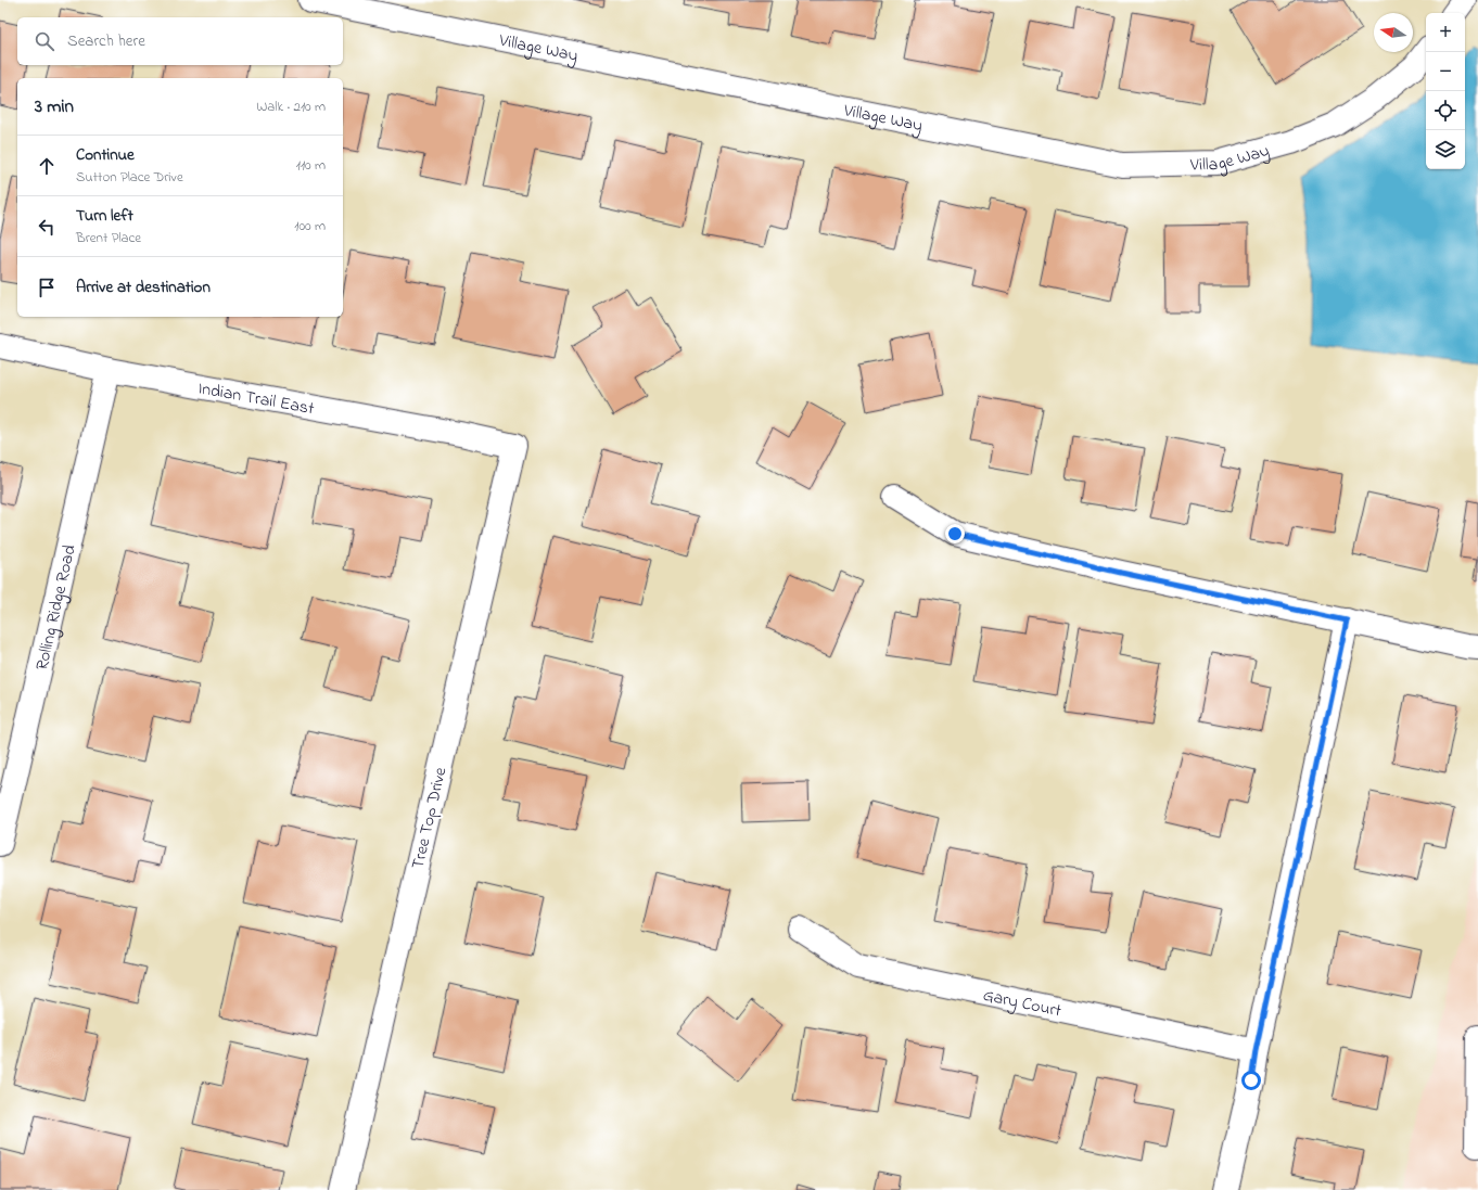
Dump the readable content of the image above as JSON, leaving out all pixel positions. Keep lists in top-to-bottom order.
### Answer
{
  "streets": {
    "street": [
      "Village Way",
      "Indian Trail East",
      "Rolling Ridge Road",
      "Tree Top Drive",
      "Gary Court"
    ]
  },
  "crossings": [
    ["Indian Trail East", "Rolling Ridge Road"],
    ["Indian Trail East", "Tree Top Drive"]
  ],
  "north": "left",
  "page": {
    "map_buttons": ["+", "−"],
    "search": "Search here",
    "heading": ["3 min", "Walk · 210 m"],
    "list": [
      ["Continue", "Sutton Place Drive", "110 m"],
      ["Turn left", "Brent Place", "100 m"],
      "Arrive at destination"
    ]
  }
}
